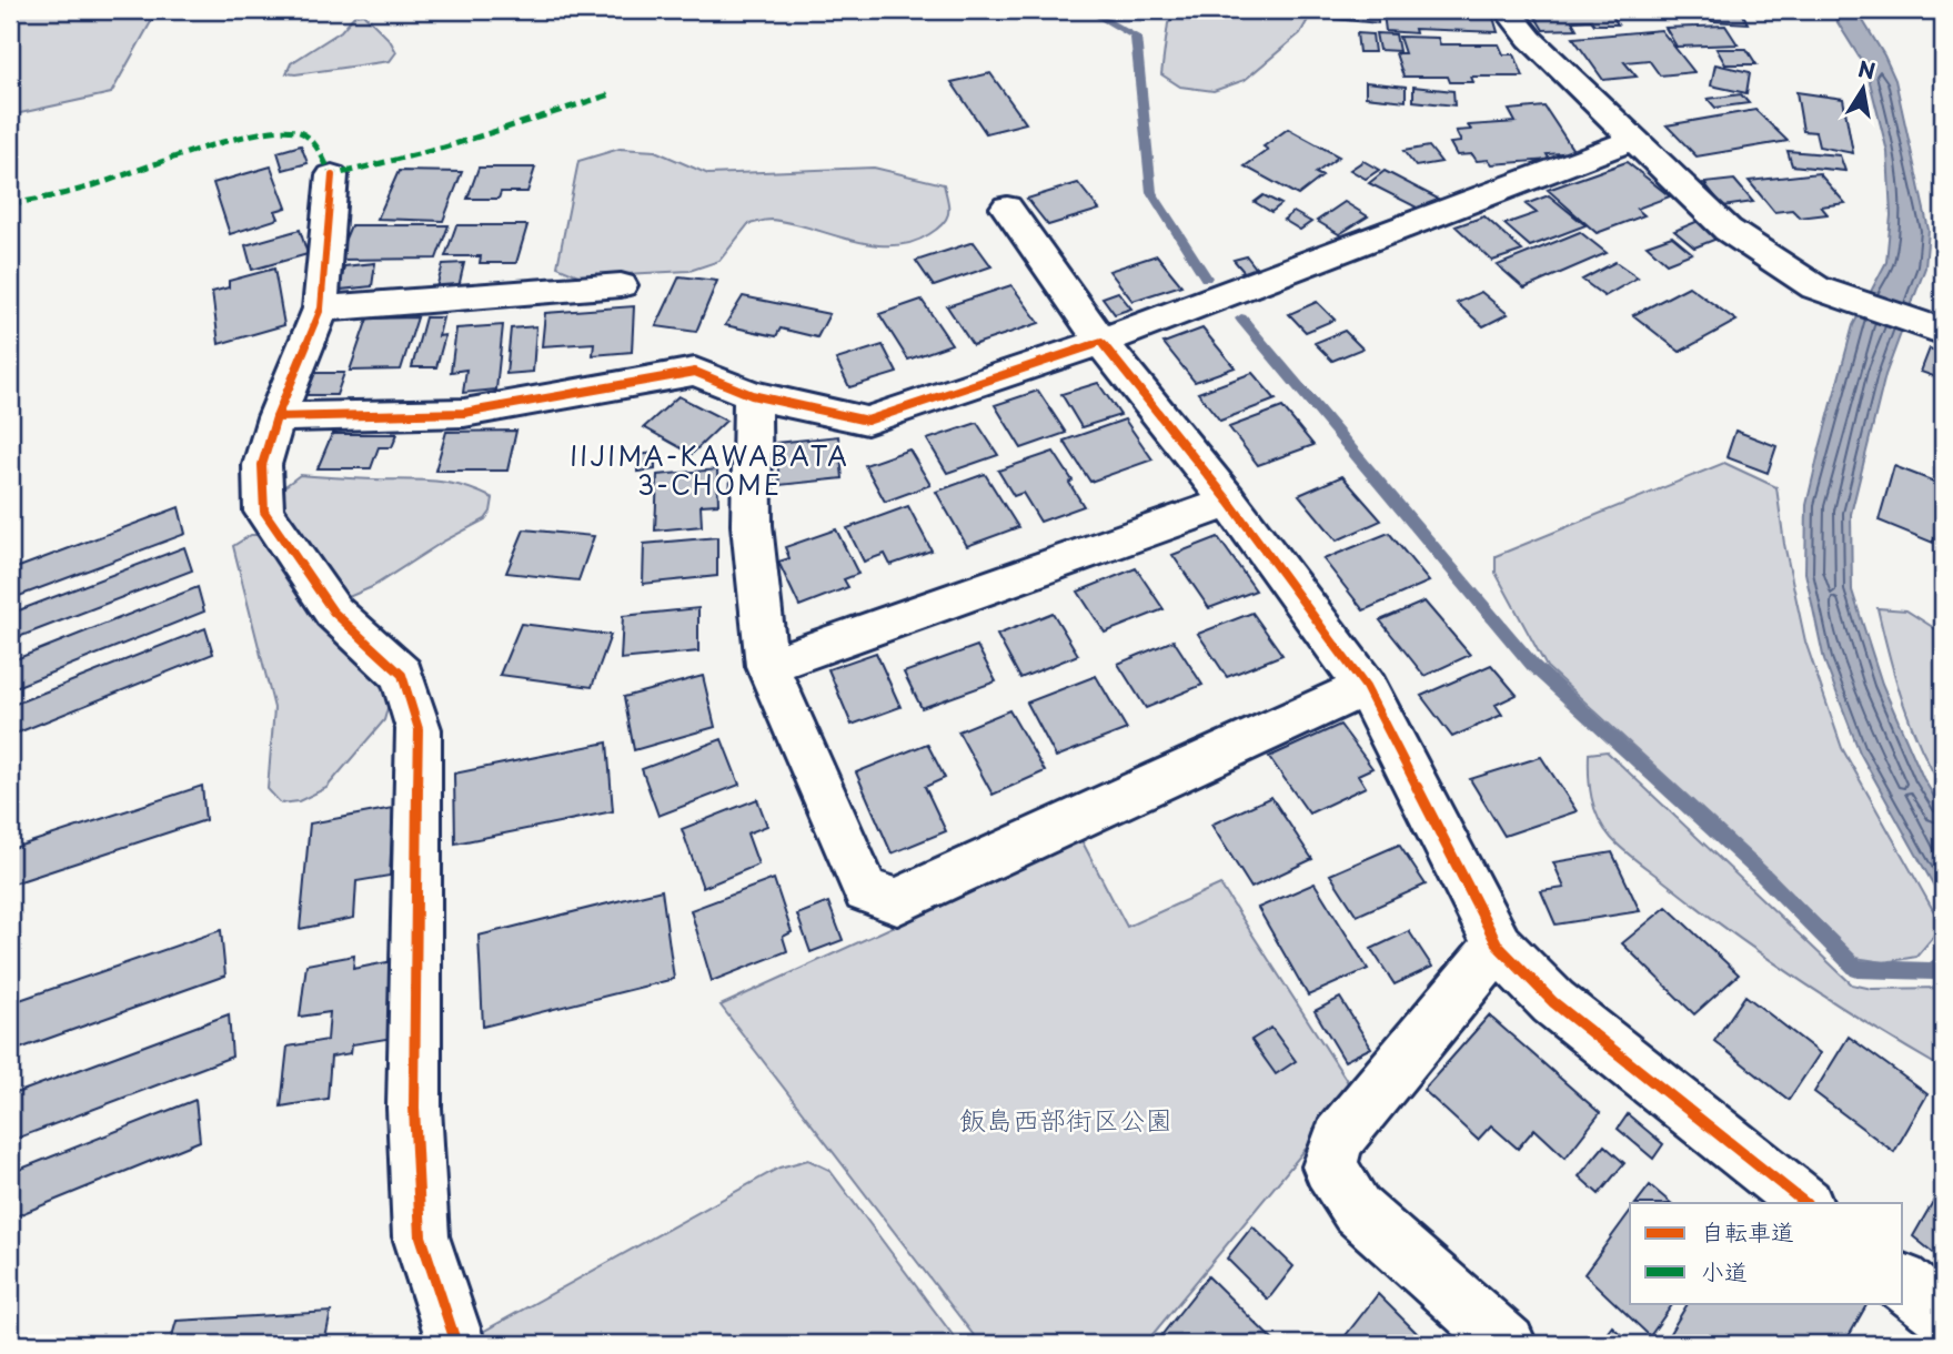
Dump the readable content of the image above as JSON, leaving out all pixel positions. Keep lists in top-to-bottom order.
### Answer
{
  "districts": ["IIJIMA-KAWABATA 3-CHOME"],
  "parks": ["飯島西部街区公園"],
  "legend": ["自転車道", "小道"],
  "north": "top"
}
